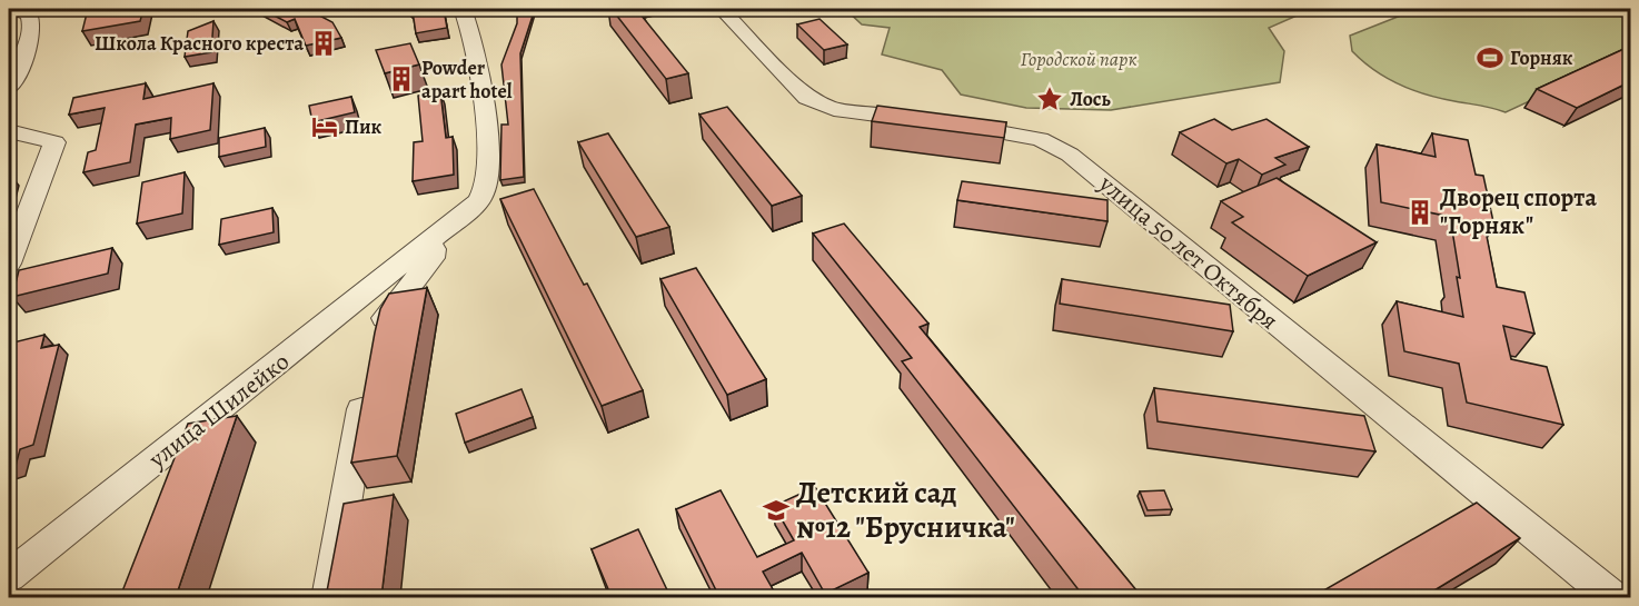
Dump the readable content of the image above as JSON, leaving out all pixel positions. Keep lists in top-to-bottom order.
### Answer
{
  "streets": {
    "street": ["улица 50 лет Октября", "улица Шилейко"]
  },
  "parks": ["Городской парк"],
  "places": {
    "building": ["Школа Красного креста", "Powder apart hotel", "Дворец спорта \"Горняк\""],
    "sports": ["Горняк"],
    "place": ["Лось"],
    "hotel": ["Пик"],
    "school or university": ["Детский сад №12 \"Брусничка\""]
  }
}
